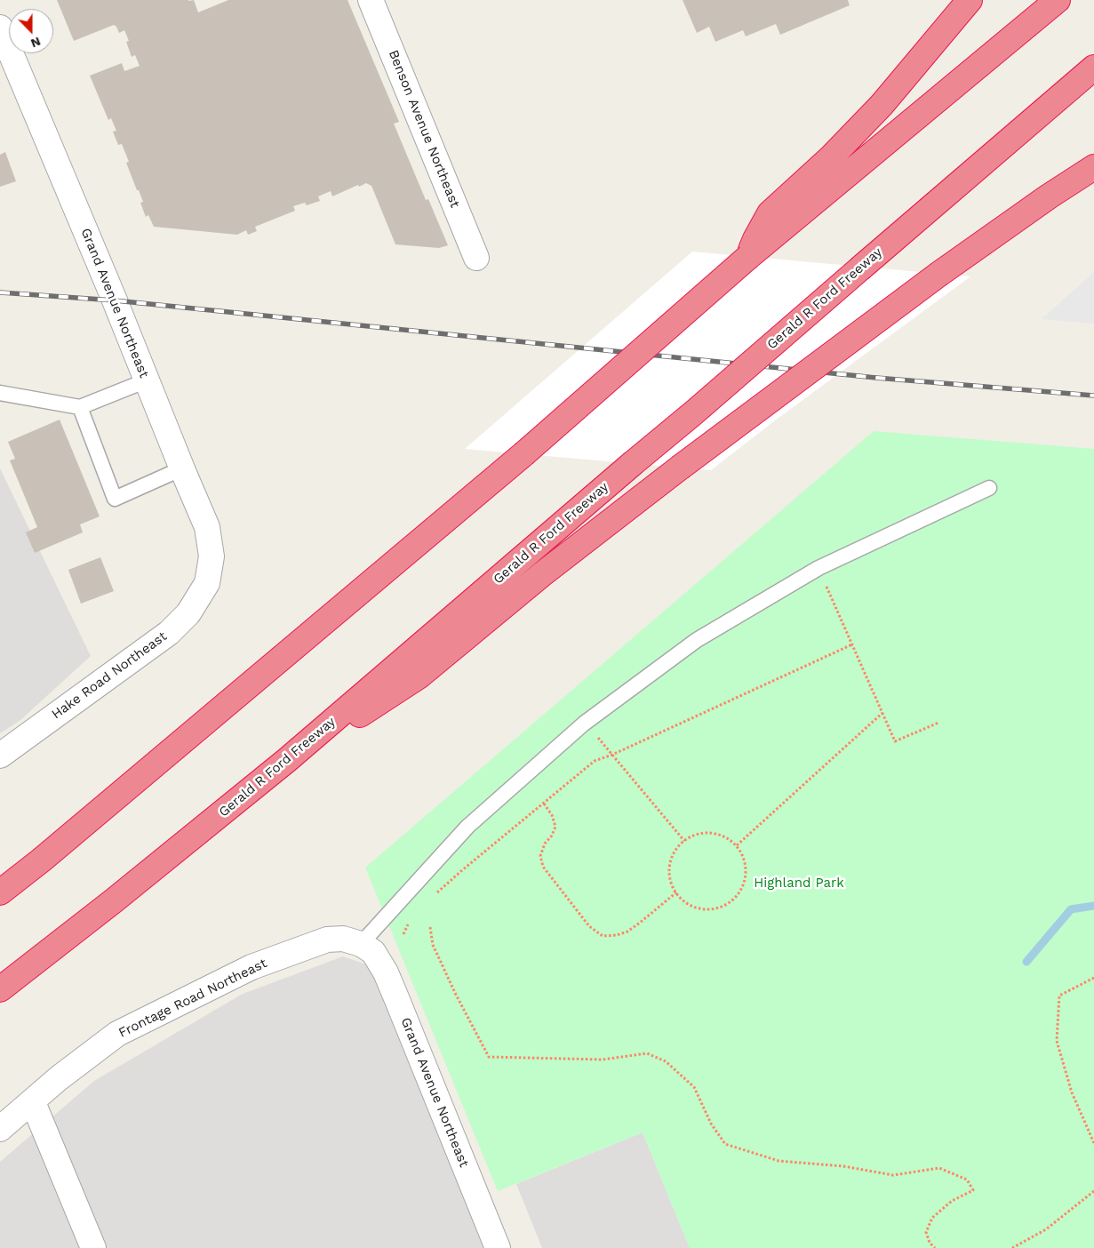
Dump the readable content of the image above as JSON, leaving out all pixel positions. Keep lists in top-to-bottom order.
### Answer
{
  "streets": {
    "highway": ["Gerald R Ford Freeway"],
    "street": [
      "Benson Avenue Northeast",
      "Grand Avenue Northeast",
      "Hake Road Northeast",
      "Frontage Road Northeast"
    ]
  },
  "crossings": [
    ["Grand Avenue Northeast", "Hake Road Northeast"],
    ["Grand Avenue Northeast", "Frontage Road Northeast"]
  ],
  "parks": ["Highland Park"],
  "north": "bottom"
}
